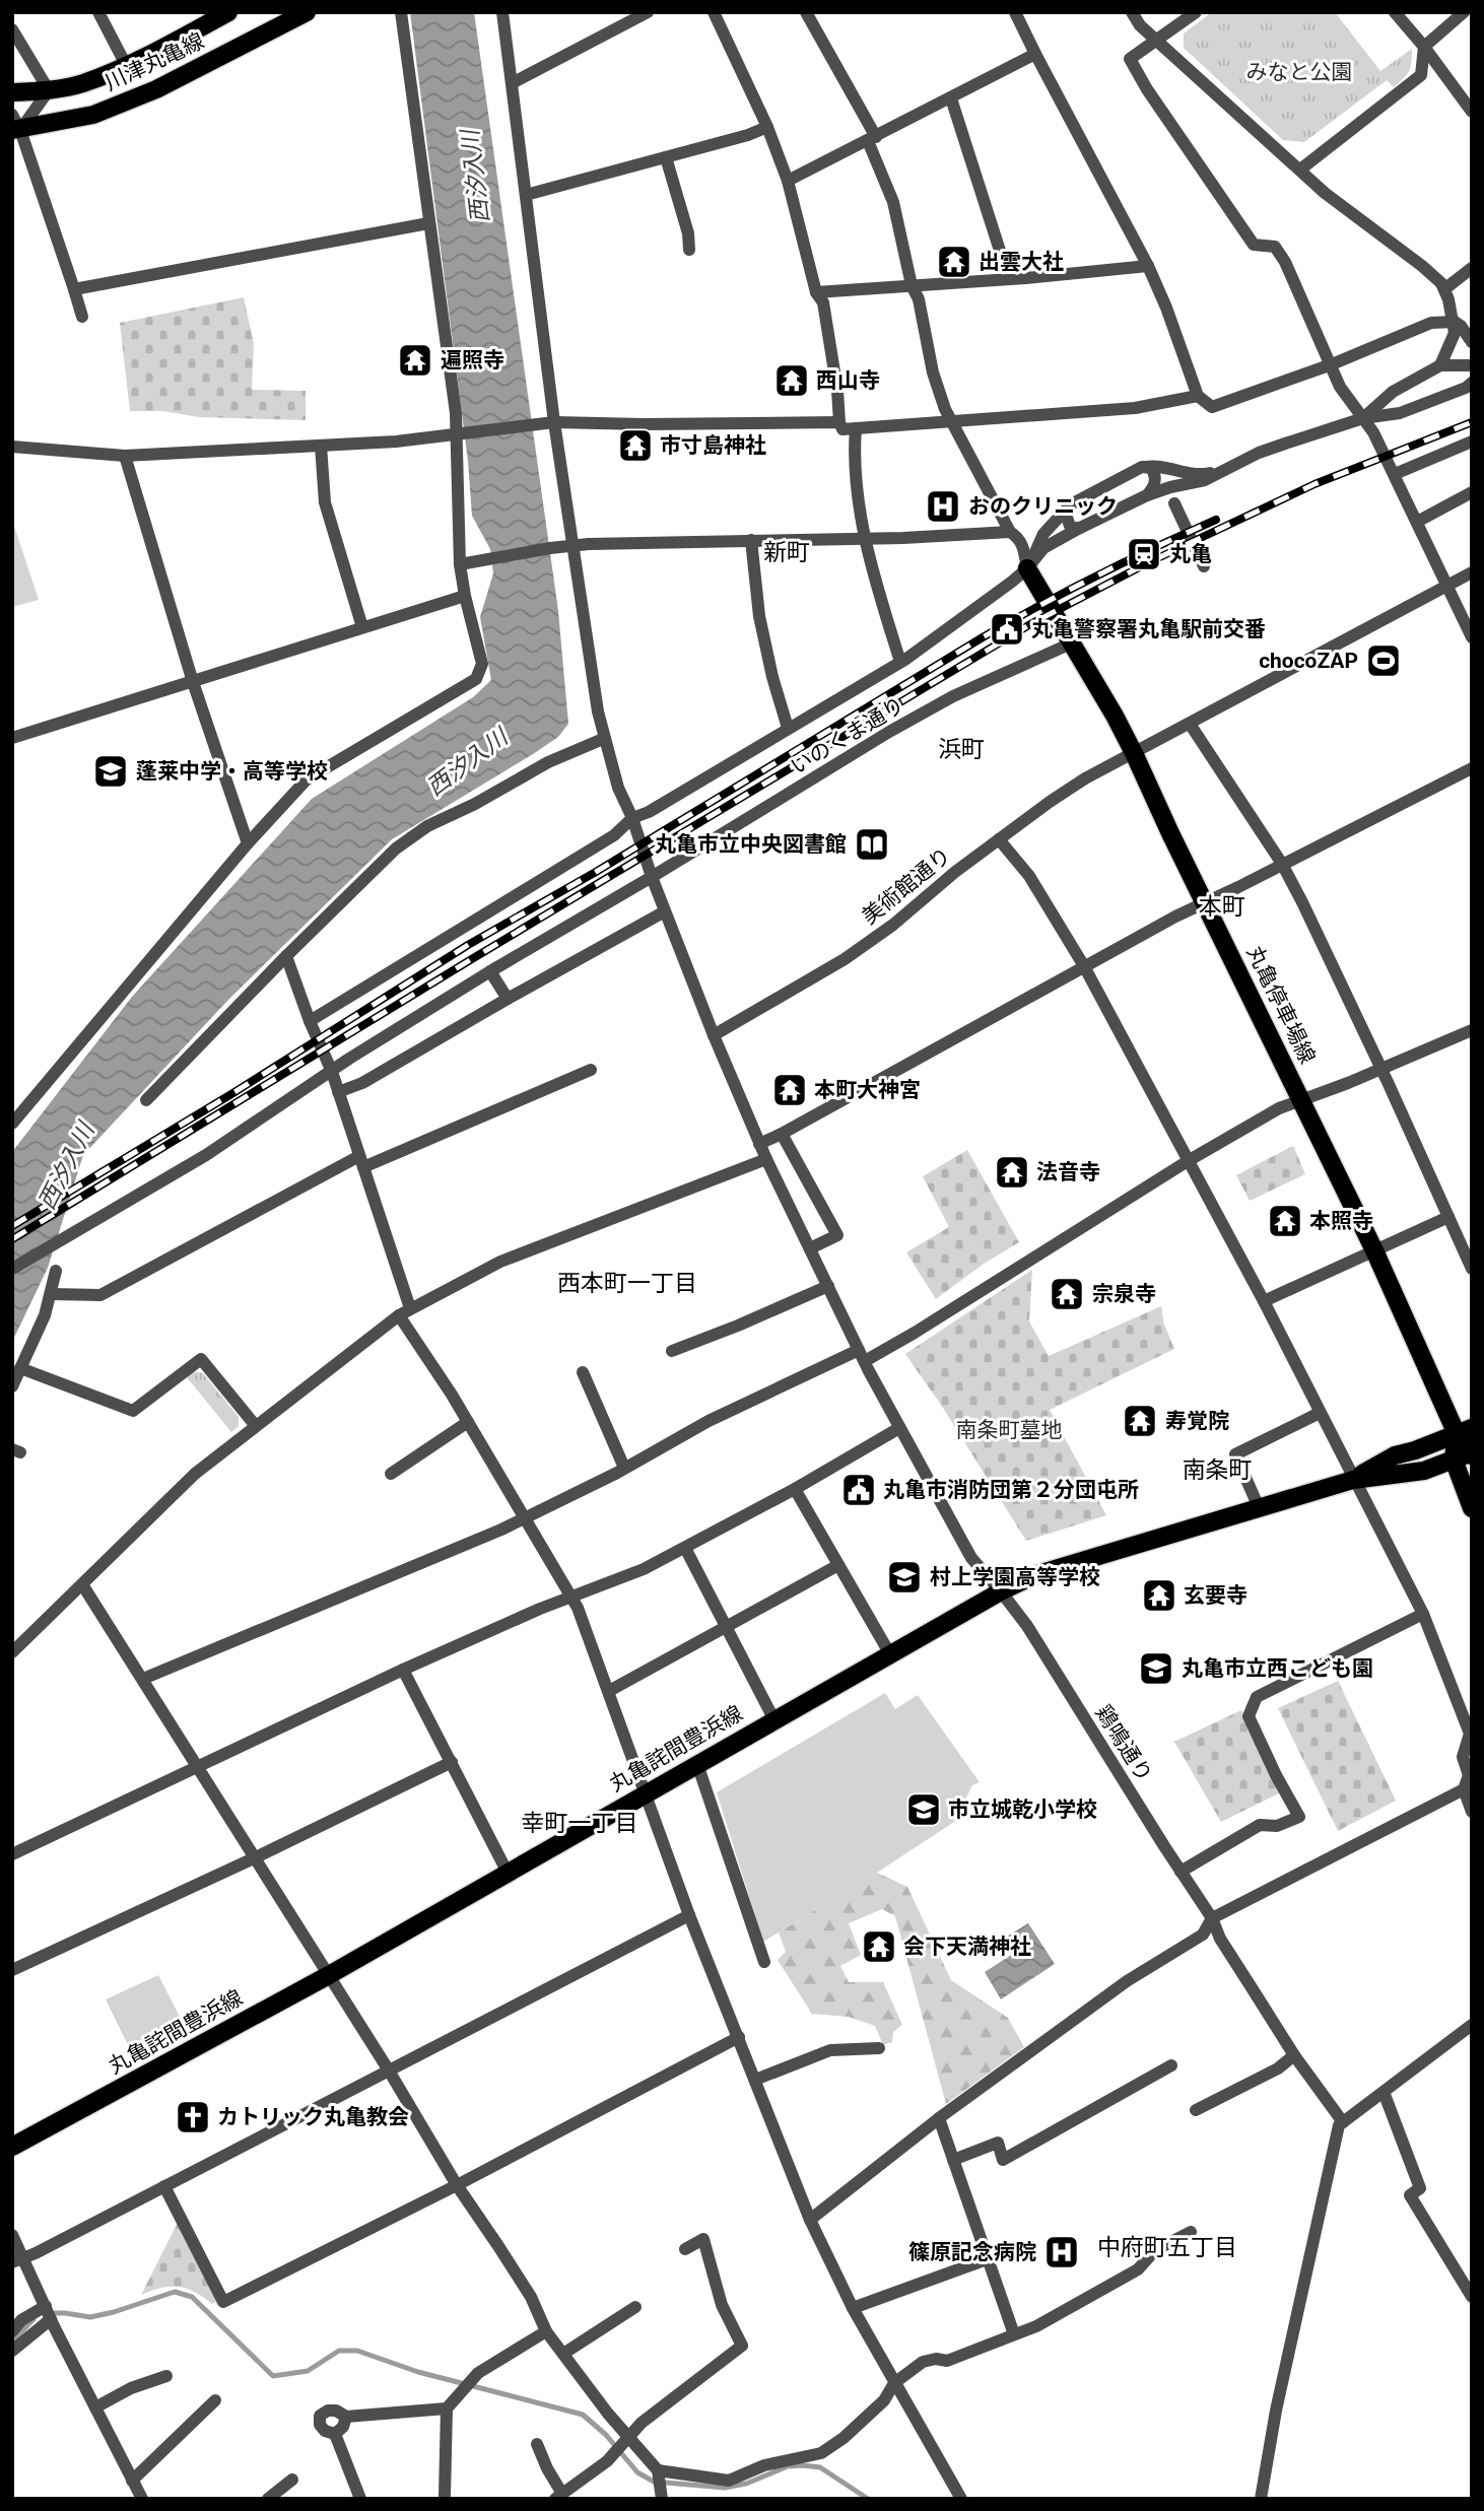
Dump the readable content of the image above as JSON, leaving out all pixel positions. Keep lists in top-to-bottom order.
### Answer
{
  "streets": {
    "main road": ["川津丸亀線", "丸亀停車場線", "丸亀詫間豊浜線"],
    "street": ["いのくま通り", "美術館通り", "鶏鳴通り"]
  },
  "crossings": [
    ["いのくま通り", "丸亀停車場線"],
    ["いのくま通り", "鶏鳴通り"],
    ["美術館通り", "丸亀停車場線"],
    ["美術館通り", "鶏鳴通り"],
    ["丸亀停車場線", "丸亀詫間豊浜線"],
    ["鶏鳴通り", "丸亀詫間豊浜線"]
  ],
  "districts": [
    "新町",
    "浜町",
    "本町",
    "西本町一丁目",
    "南条町",
    "幸町一丁目",
    "中府町五丁目"
  ],
  "water": ["西汐入川"],
  "parks": ["みなと公園", "南条町墓地"],
  "places": {
    "temple": [
      "出雲大社",
      "遍照寺",
      "西山寺",
      "市寸島神社",
      "本町大神宮",
      "法音寺",
      "本照寺",
      "宗泉寺",
      "寿覚院",
      "玄要寺",
      "会下天満神社"
    ],
    "hospital": ["おのクリニック", "篠原記念病院"],
    "station": ["丸亀"],
    "public building": ["丸亀警察署丸亀駅前交番", "丸亀市消防団第２分団屯所"],
    "sports": ["chocoZAP"],
    "school or university": [
      "蓬莱中学・高等学校",
      "村上学園高等学校",
      "丸亀市立西こども園",
      "市立城乾小学校"
    ],
    "library": ["丸亀市立中央図書館"],
    "church": ["カトリック丸亀教会"]
  }
}
